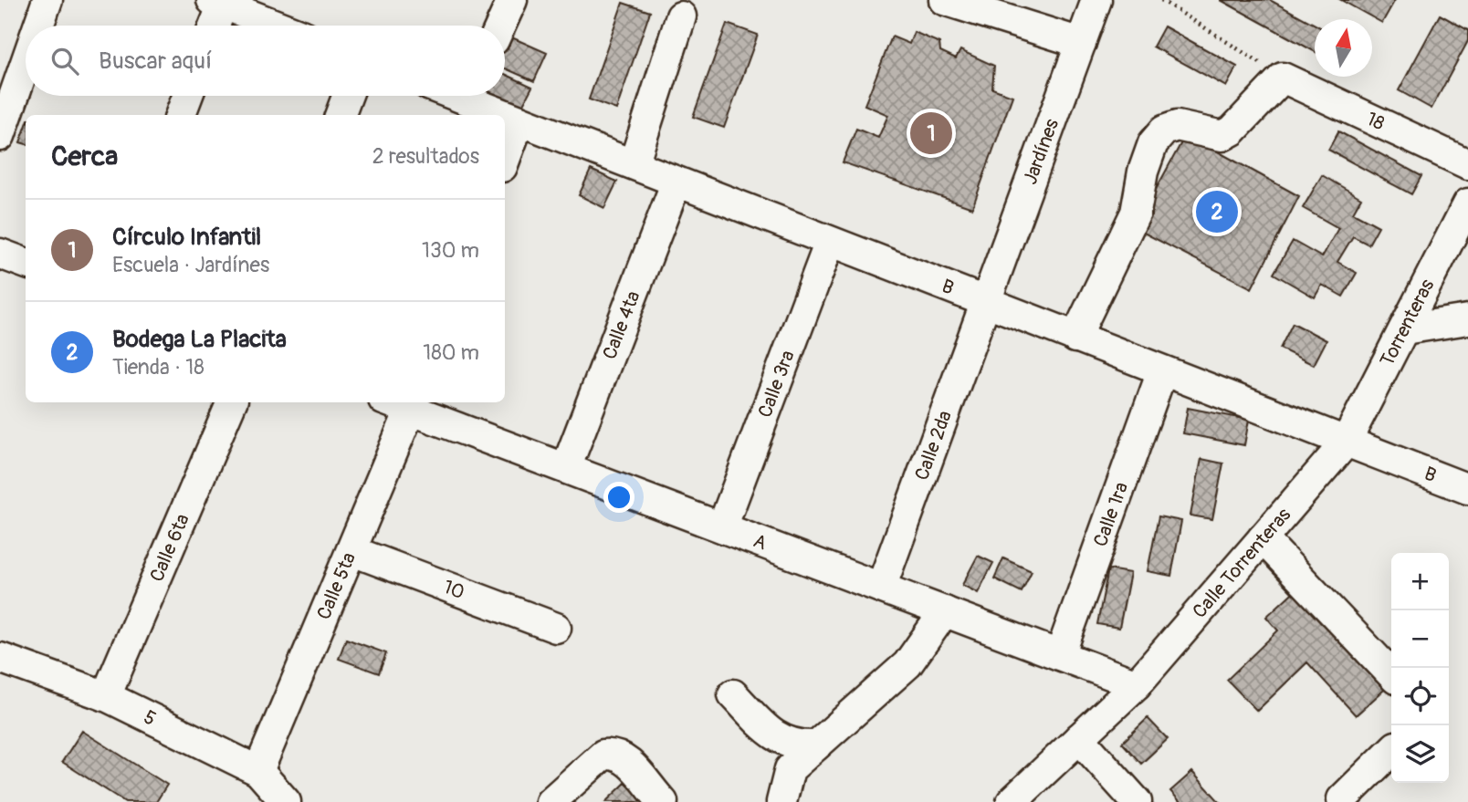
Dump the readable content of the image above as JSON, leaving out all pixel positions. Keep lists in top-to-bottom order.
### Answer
{
  "streets": {
    "street": [
      "18",
      "Jardínes",
      "B",
      "Torrenteras",
      "Calle 4ta",
      "Calle 3ra",
      "Calle 2da",
      "Calle 1ra",
      "A",
      "Calle 6ta",
      "Calle Torrenteras",
      "Calle 5ta",
      "10",
      "5"
    ]
  },
  "crossings": [
    ["Jardínes", "B"],
    ["Jardínes", "Calle 2da"],
    ["B", "Torrenteras"],
    ["B", "Calle 4ta"],
    ["B", "Calle 3ra"],
    ["B", "Calle 2da"],
    ["B", "Calle 1ra"],
    ["B", "Calle Torrenteras"],
    ["Torrenteras", "Calle Torrenteras"],
    ["Calle 4ta", "A"],
    ["Calle 3ra", "A"],
    ["Calle 2da", "A"],
    ["Calle 1ra", "A"],
    ["A", "Calle Torrenteras"],
    ["A", "Calle 5ta"],
    ["Calle 6ta", "5"],
    ["Calle 5ta", "10"],
    ["Calle 5ta", "5"]
  ],
  "north": "top",
  "page": {
    "search": "Buscar aquí",
    "pins": ["1", "2"],
    "heading": ["Cerca", "2 resultados"],
    "list": [
      {
        "mark": "1",
        "name": "Círculo Infantil",
        "note": "Escuela · Jardínes",
        "value": "130 m"
      },
      {
        "mark": "2",
        "name": "Bodega La Placita",
        "note": "Tienda · 18",
        "value": "180 m"
      }
    ],
    "map_buttons": ["+", "−"]
  }
}
